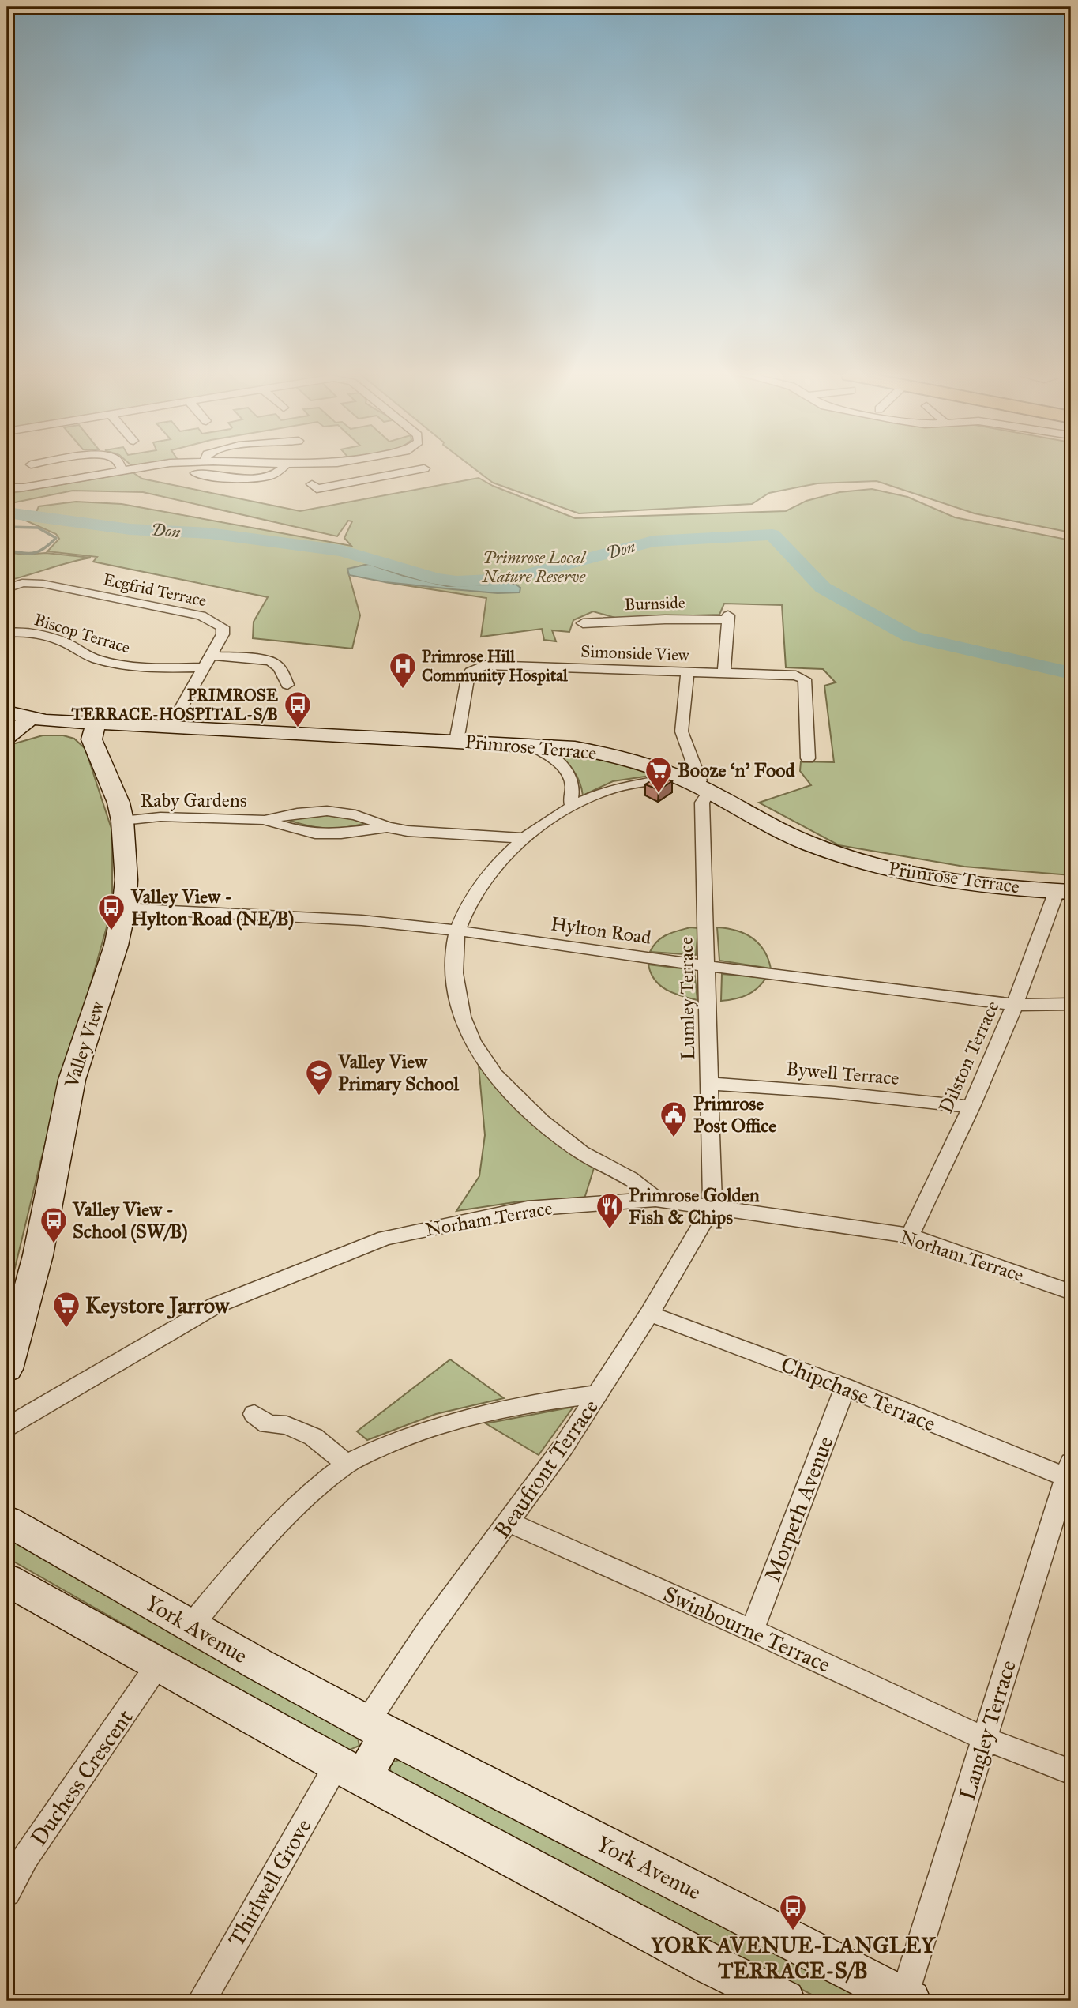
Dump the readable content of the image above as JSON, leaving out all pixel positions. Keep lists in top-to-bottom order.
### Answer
{
  "streets": {
    "street": [
      "Ecgfrid Terrace",
      "Burnside",
      "Biscop Terrace",
      "Simonside View",
      "Primrose Terrace",
      "Raby Gardens",
      "Hylton Road",
      "Lumley Terrace",
      "Valley View",
      "Dilston Terrace",
      "Bywell Terrace",
      "Norham Terrace",
      "Chipchase Terrace",
      "Beaufront Terrace",
      "Morpeth Avenue",
      "York Avenue",
      "Swinbourne Terrace",
      "Langley Terrace",
      "Duchess Crescent",
      "Thirlwell Grove"
    ]
  },
  "crossings": [
    ["Burnside", "Simonside View"],
    ["Simonside View", "Primrose Terrace"],
    ["Simonside View", "Lumley Terrace"],
    ["Primrose Terrace", "Lumley Terrace"],
    ["Primrose Terrace", "Valley View"],
    ["Primrose Terrace", "Dilston Terrace"],
    ["Raby Gardens", "Valley View"],
    ["Hylton Road", "Lumley Terrace"],
    ["Hylton Road", "Valley View"],
    ["Hylton Road", "Dilston Terrace"],
    ["Lumley Terrace", "Bywell Terrace"],
    ["Lumley Terrace", "Norham Terrace"],
    ["Lumley Terrace", "Beaufront Terrace"],
    ["Dilston Terrace", "Bywell Terrace"],
    ["Dilston Terrace", "Norham Terrace"],
    ["Norham Terrace", "Beaufront Terrace"],
    ["Chipchase Terrace", "Beaufront Terrace"],
    ["Chipchase Terrace", "Morpeth Avenue"],
    ["Chipchase Terrace", "Langley Terrace"],
    ["Beaufront Terrace", "York Avenue"],
    ["Beaufront Terrace", "Swinbourne Terrace"],
    ["Morpeth Avenue", "Swinbourne Terrace"],
    ["York Avenue", "Langley Terrace"],
    ["Swinbourne Terrace", "Langley Terrace"]
  ],
  "water": ["Don"],
  "parks": ["Primrose Local Nature Reserve"],
  "places": {
    "hospital": ["Primrose Hill Community Hospital"],
    "bus stop": [
      "PRIMROSE TERRACE-HOSPITAL-S/B",
      "Valley View - Hylton Road (NE/B)",
      "Valley View - School (SW/B)",
      "YORK AVENUE-LANGLEY TERRACE-S/B"
    ],
    "supermarket": ["Booze ‘n’ Food", "Keystore Jarrow"],
    "school or university": ["Valley View Primary School"],
    "public building": ["Primrose Post Office"],
    "restaurant": ["Primrose Golden Fish & Chips"]
  }
}
